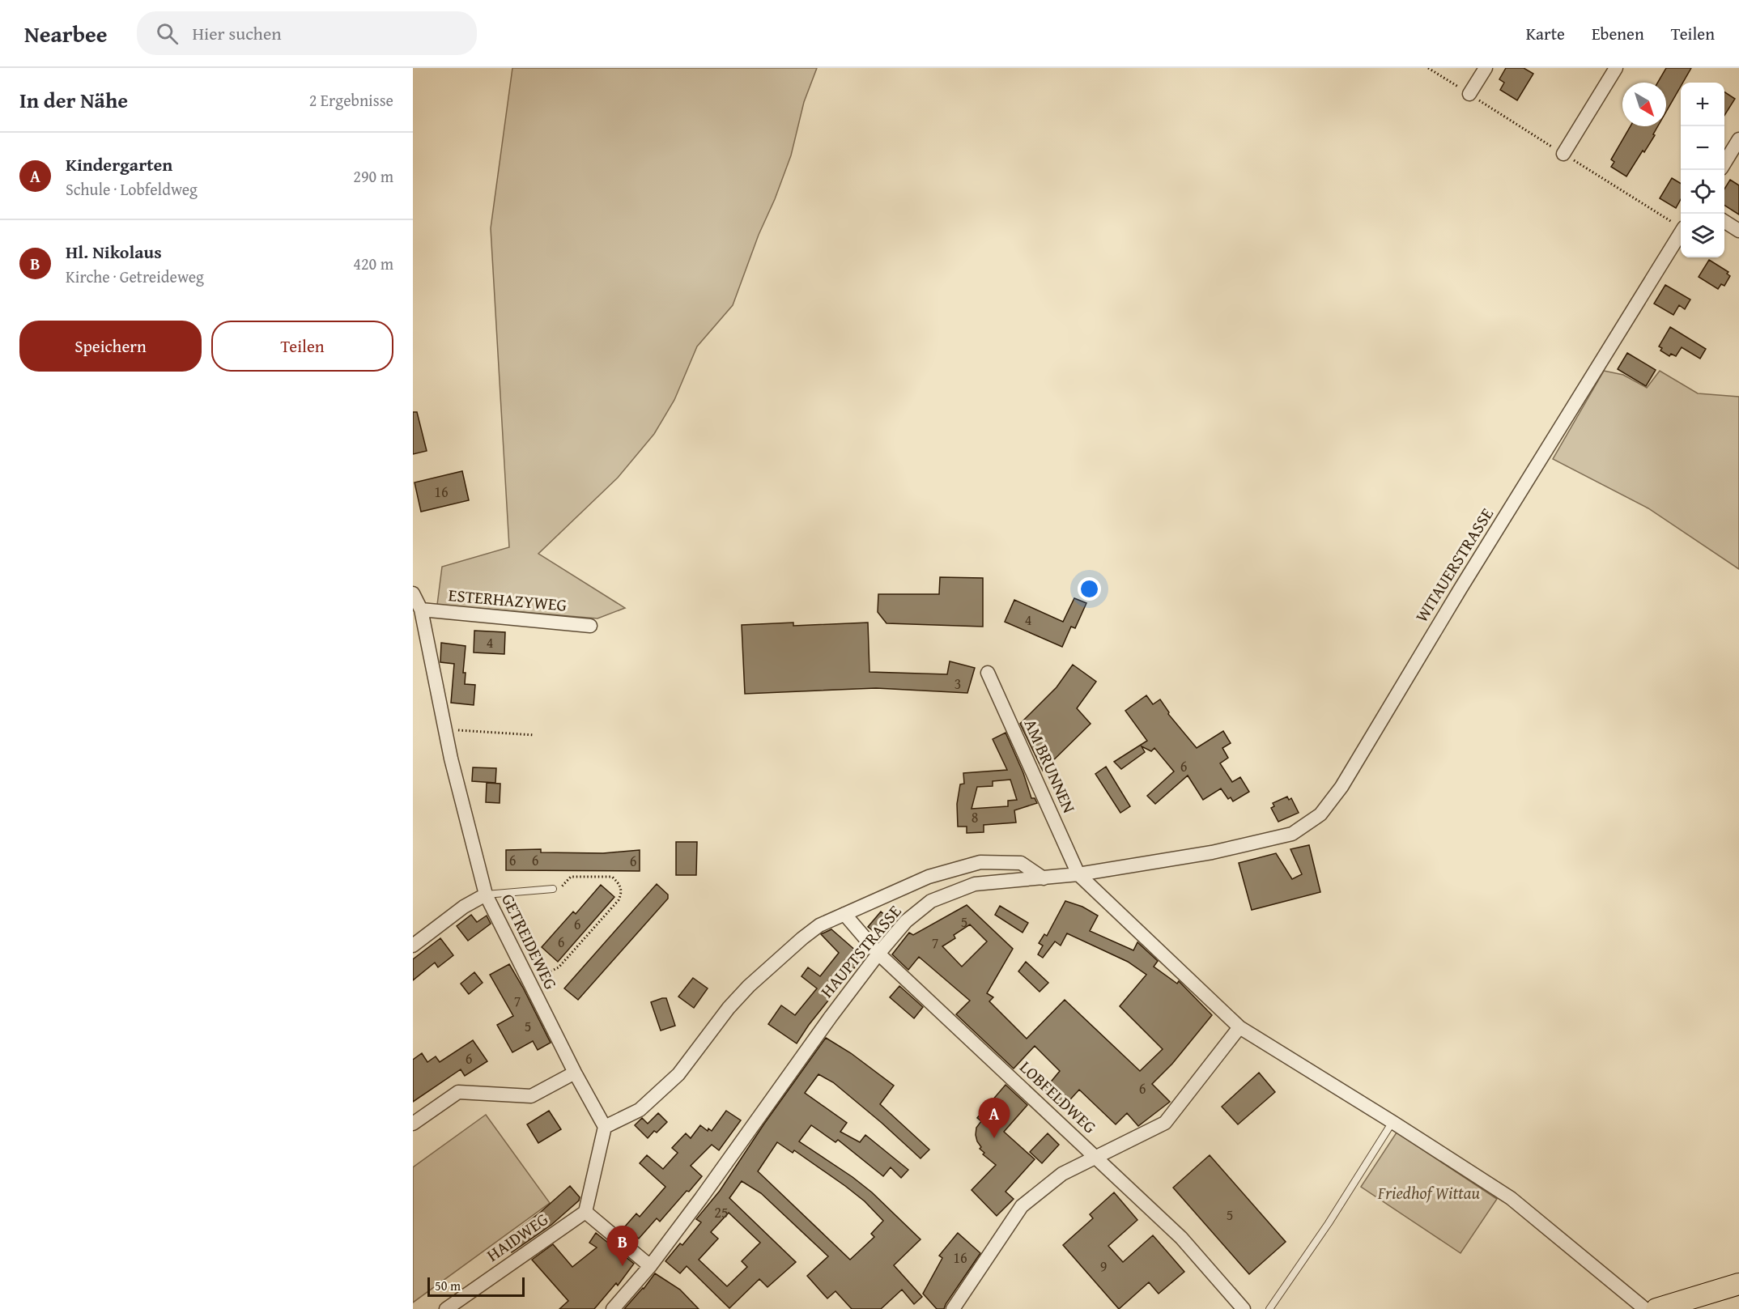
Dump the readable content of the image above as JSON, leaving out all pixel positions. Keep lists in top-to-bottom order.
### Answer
{
  "streets": {
    "street": [
      "WITAUERSTRASSE",
      "ESTERHAZYWEG",
      "AM BRUNNEN",
      "GETREIDEWEG",
      "HAUPTSTRASSE",
      "LOBFELDWEG",
      "HAIDWEG"
    ]
  },
  "crossings": [
    ["WITAUERSTRASSE", "HAUPTSTRASSE"],
    ["ESTERHAZYWEG", "GETREIDEWEG"],
    ["AM BRUNNEN", "HAUPTSTRASSE"],
    ["HAUPTSTRASSE", "LOBFELDWEG"]
  ],
  "parks": ["Friedhof Wittau"],
  "house_numbers": [
    "16",
    "4",
    "4",
    "3",
    "6",
    "8",
    "6",
    "6",
    "6",
    "5",
    "6",
    "6",
    "7",
    "7",
    "5",
    "6",
    "6",
    "25",
    "5",
    "16",
    "9"
  ],
  "scale_bar": "50 m",
  "north": "bottom right",
  "page": {
    "header": "Nearbee",
    "search": "Hier suchen",
    "nav": ["Karte", "Ebenen", "Teilen"],
    "heading": ["In der Nähe", "2 Ergebnisse"],
    "map_buttons": ["+", "−"],
    "list": [
      {
        "mark": "A",
        "name": "Kindergarten",
        "note": "Schule · Lobfeldweg",
        "value": "290 m"
      },
      {
        "mark": "B",
        "name": "Hl. Nikolaus",
        "note": "Kirche · Getreideweg",
        "value": "420 m"
      }
    ],
    "buttons": ["Speichern", "Teilen"],
    "pins": ["A", "B"],
    "scale": "50 m"
  }
}
